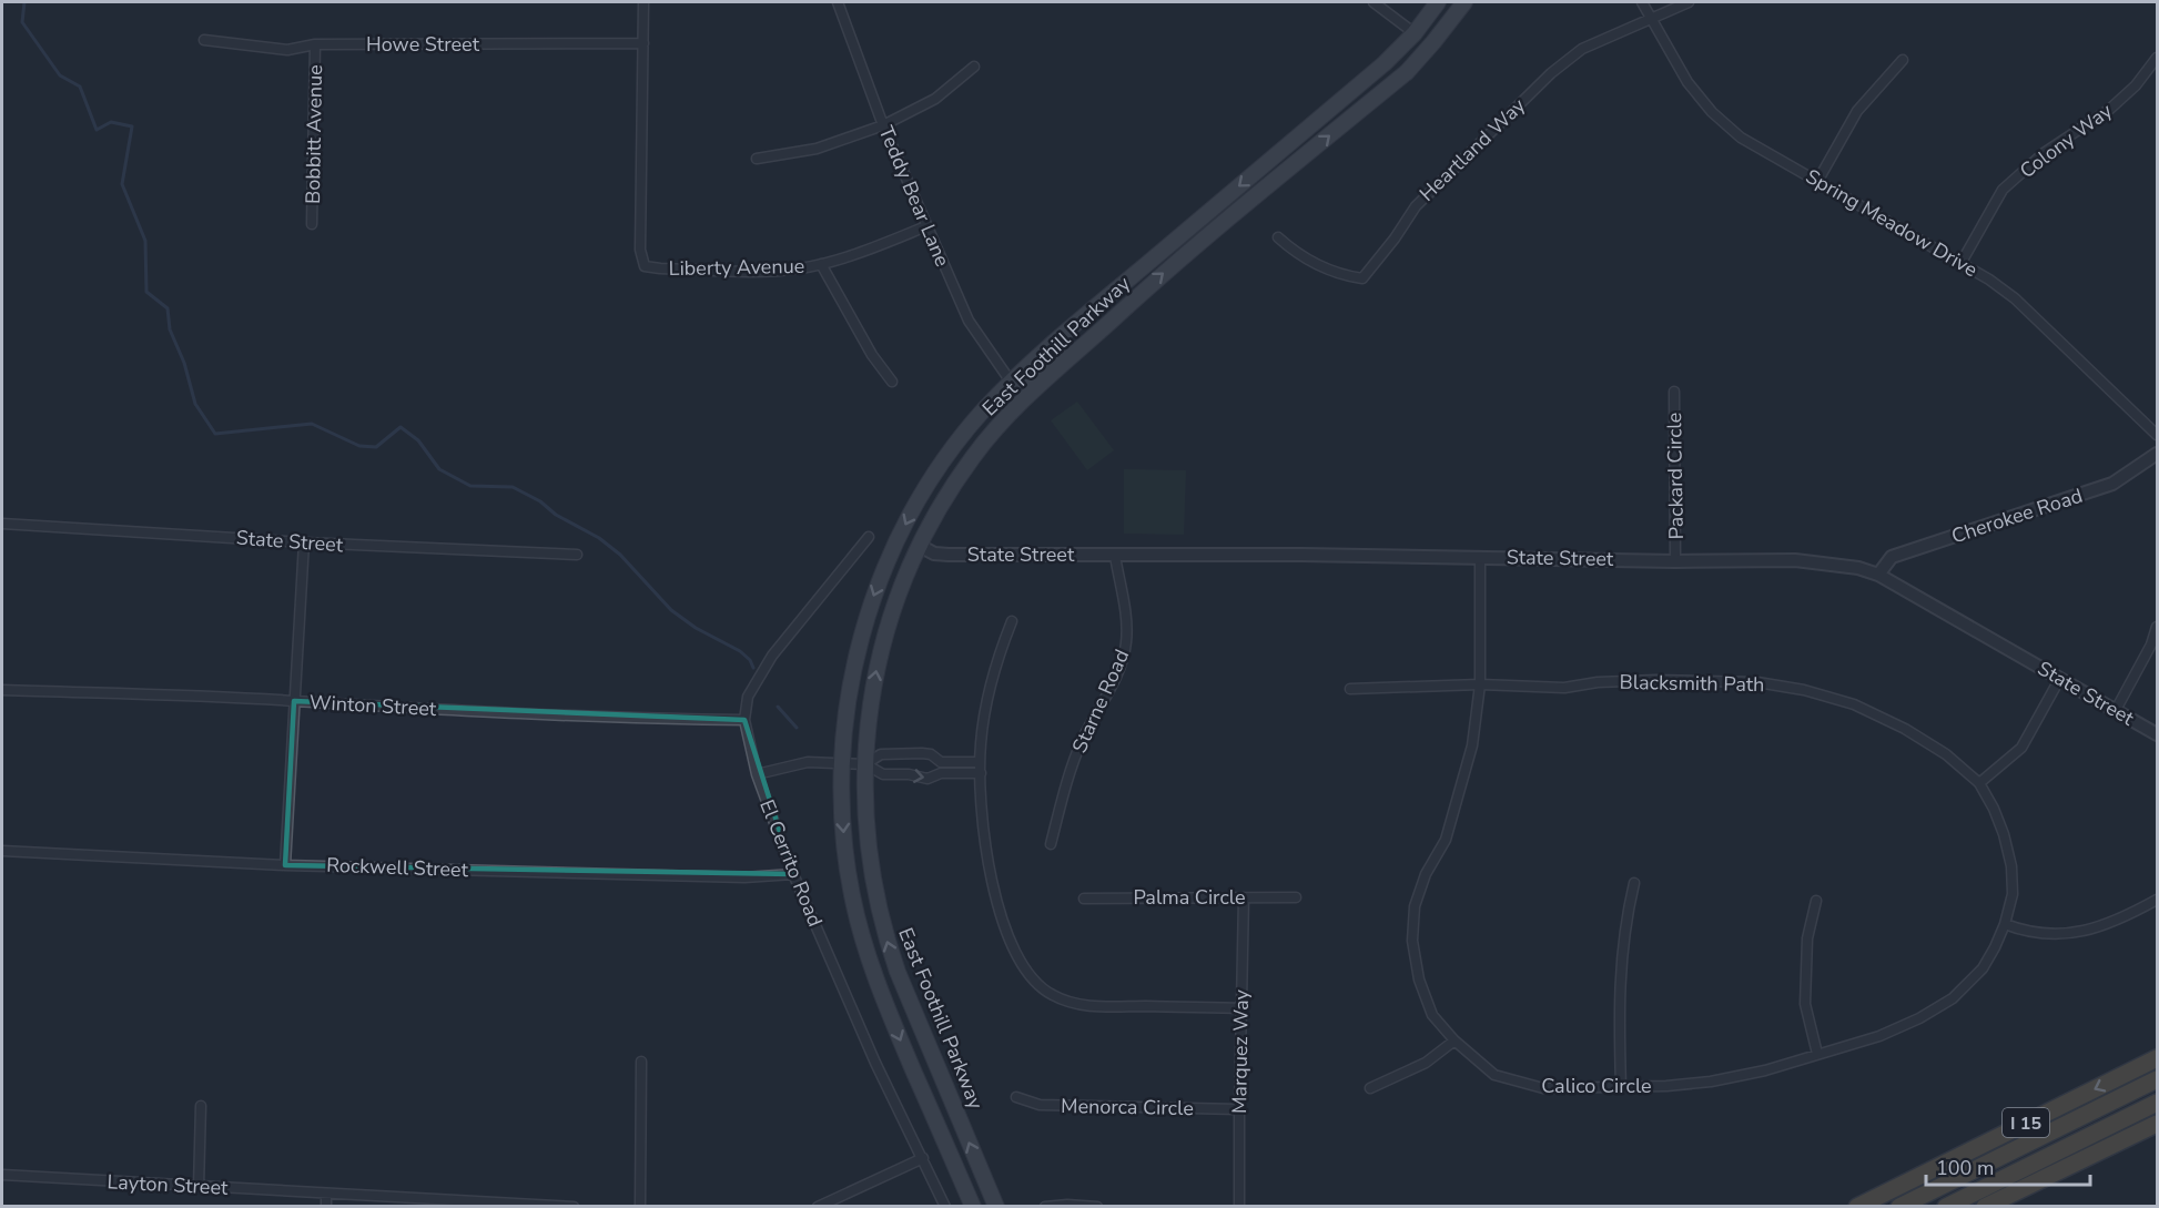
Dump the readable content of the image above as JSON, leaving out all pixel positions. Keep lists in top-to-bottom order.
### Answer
{
  "streets": {
    "highway": ["I 15"],
    "main road": ["East Foothill Parkway"],
    "street": [
      "Howe Street",
      "Bobbitt Avenue",
      "Colony Way",
      "Heartland Way",
      "Teddy Bear Lane",
      "Spring Meadow Drive",
      "Liberty Avenue",
      "Packard Circle",
      "Cherokee Road",
      "State Street",
      "Blacksmith Path",
      "Starne Road",
      "Winton Street",
      "El Cerrito Road",
      "Rockwell Street",
      "Palma Circle",
      "Marquez Way",
      "Calico Circle",
      "Menorca Circle",
      "Layton Street"
    ]
  },
  "crossings": [
    ["Howe Street", "Bobbitt Avenue"],
    ["Howe Street", "Liberty Avenue"],
    ["Colony Way", "Spring Meadow Drive"],
    ["Heartland Way", "Spring Meadow Drive"],
    ["Teddy Bear Lane", "Liberty Avenue"],
    ["Teddy Bear Lane", "East Foothill Parkway"],
    ["East Foothill Parkway", "State Street"],
    ["Packard Circle", "State Street"],
    ["Cherokee Road", "State Street"],
    ["State Street", "Starne Road"],
    ["State Street", "Calico Circle"],
    ["Blacksmith Path", "Calico Circle"],
    ["Winton Street", "El Cerrito Road"],
    ["El Cerrito Road", "Rockwell Street"],
    ["Palma Circle", "Marquez Way"],
    ["Marquez Way", "Menorca Circle"]
  ],
  "scale_bar": "100 m"
}
